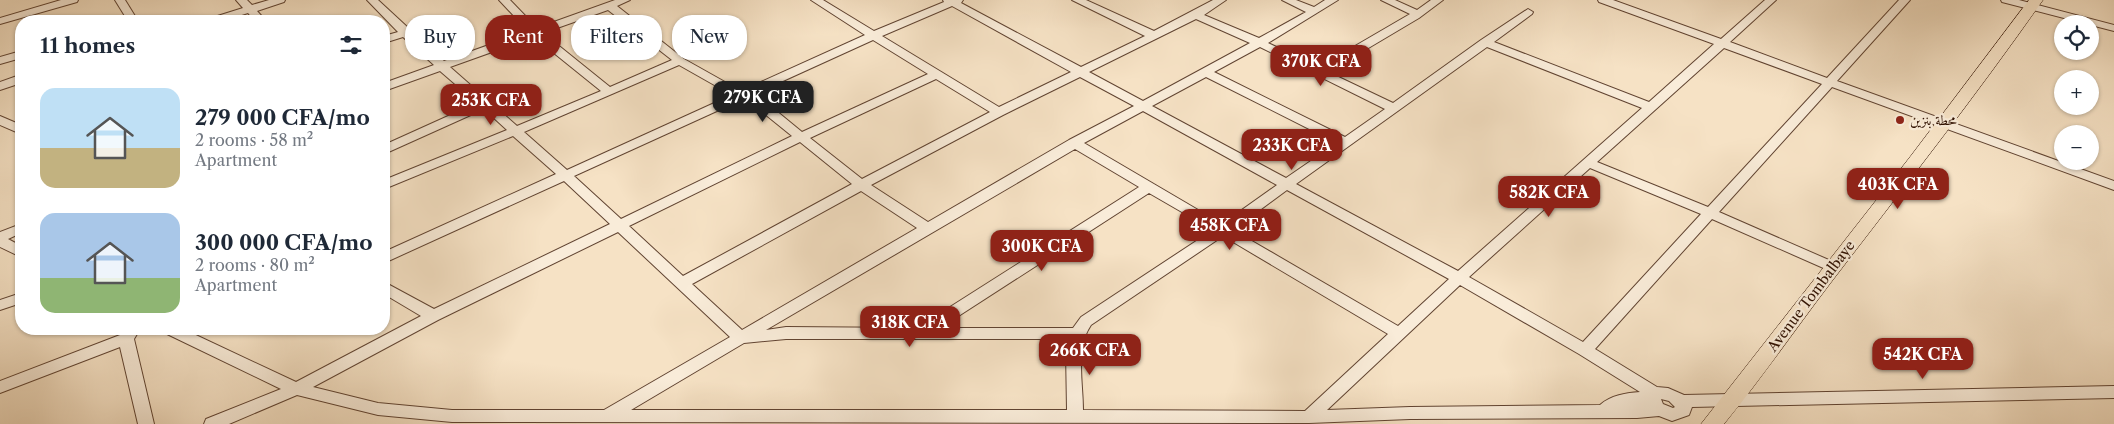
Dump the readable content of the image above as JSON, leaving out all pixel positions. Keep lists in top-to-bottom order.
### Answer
{
  "streets": {
    "main road": ["Avenue Tombalbaye"]
  },
  "places": ["محطة بنزين"],
  "page": {
    "map_buttons": ["+", "−"],
    "chip": [
      "Buy",
      "Rent",
      "Filters",
      "New"
    ],
    "heading": "11 homes",
    "price": [
      "370K CFA",
      "279K CFA",
      "253K CFA",
      "233K CFA",
      "403K CFA",
      "582K CFA",
      "458K CFA",
      "300K CFA",
      "318K CFA",
      "266K CFA",
      "542K CFA"
    ],
    "list": [
      {
        "name": "279 000 CFA/mo",
        "note": "2 rooms · 58 m² · Apartment"
      },
      {
        "name": "300 000 CFA/mo",
        "note": "2 rooms · 80 m² · Apartment"
      }
    ]
  }
}
